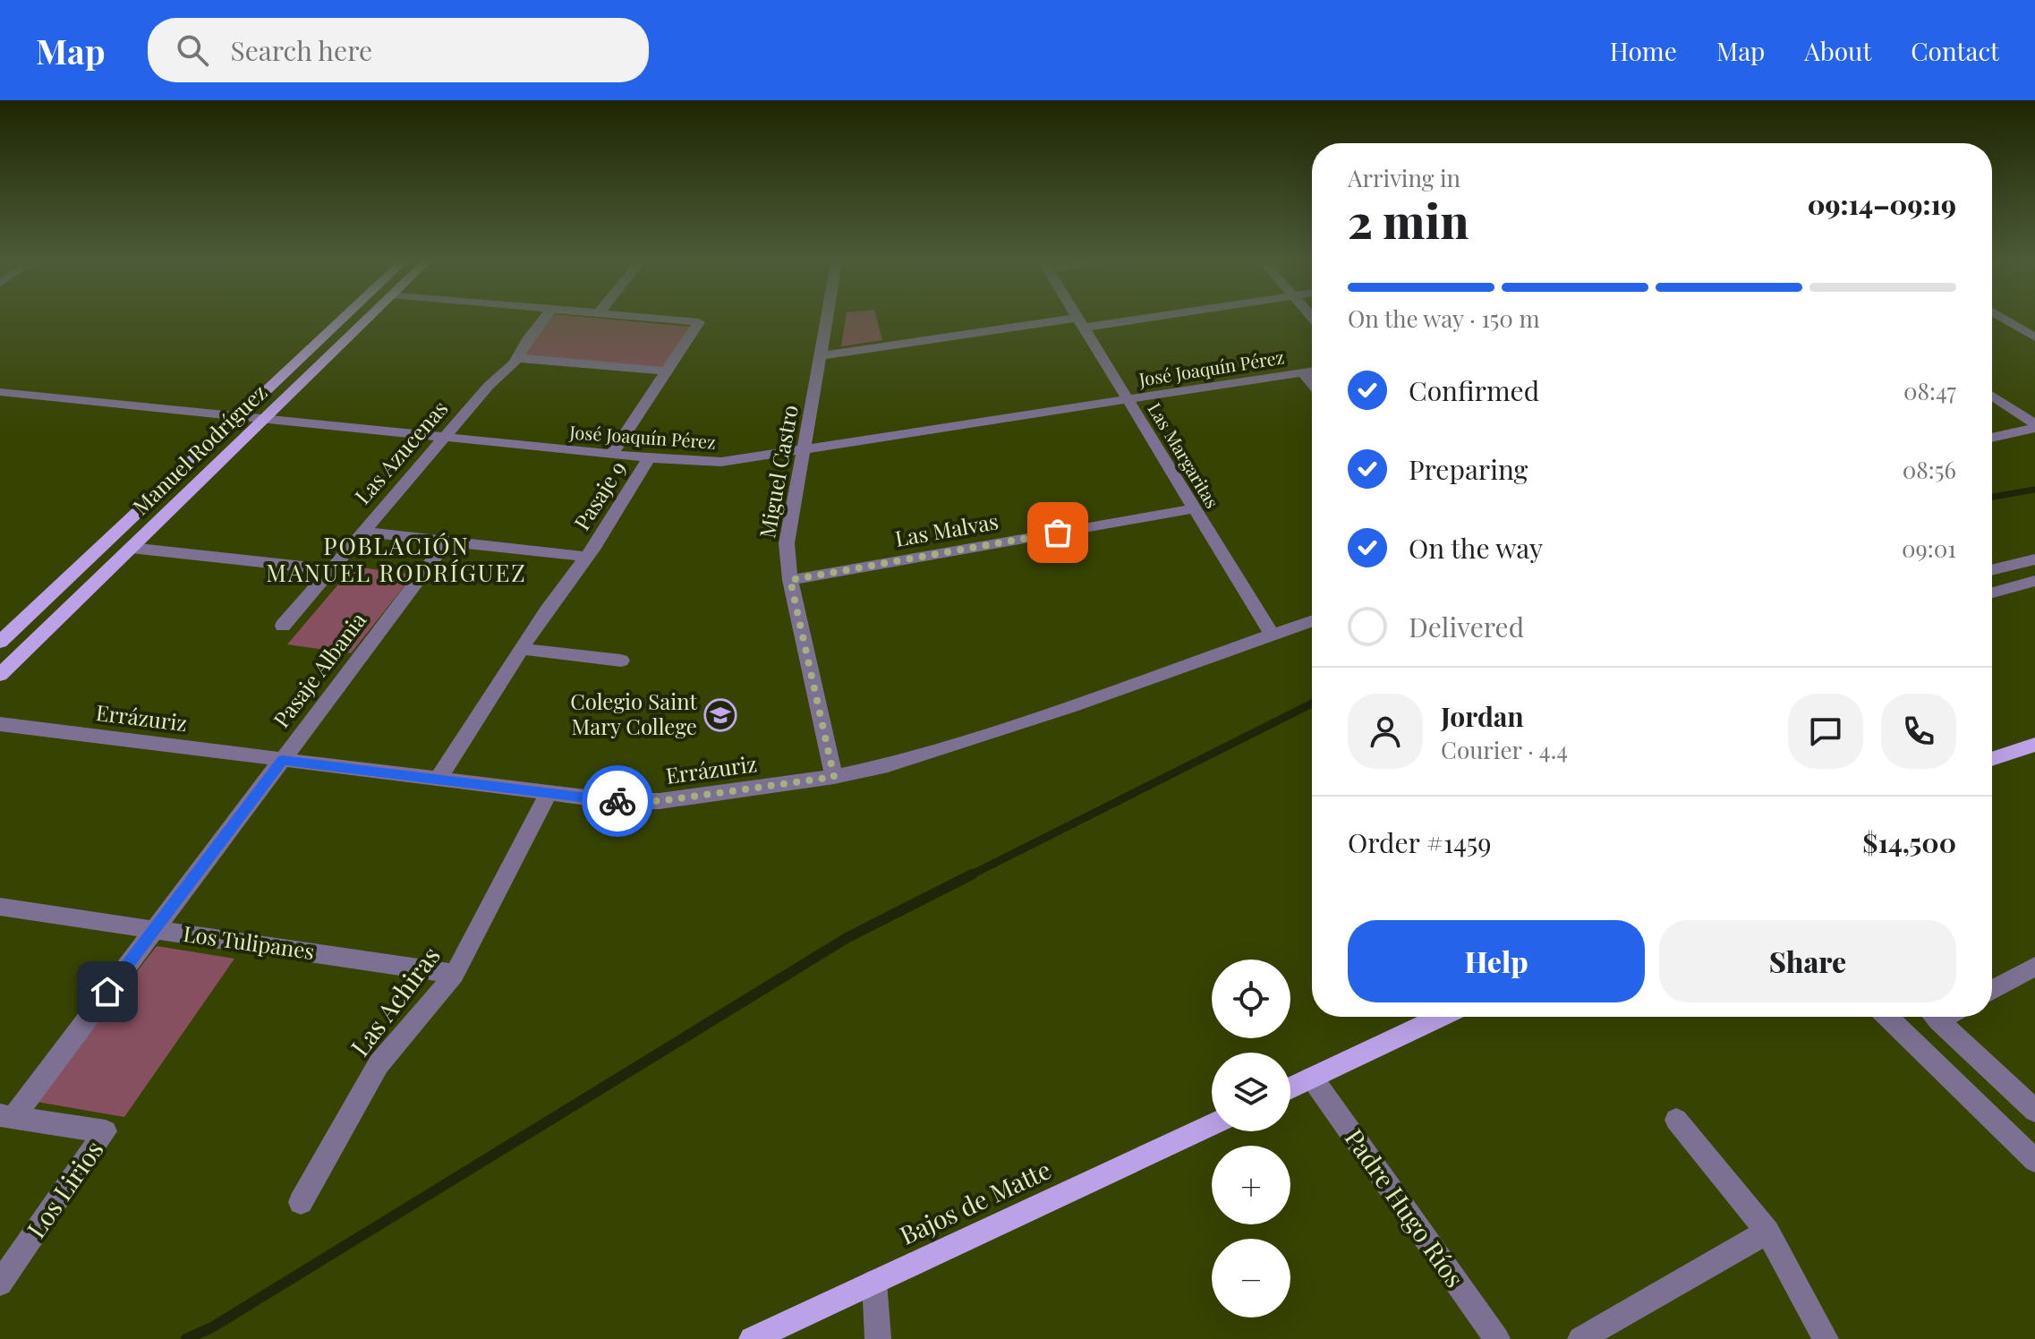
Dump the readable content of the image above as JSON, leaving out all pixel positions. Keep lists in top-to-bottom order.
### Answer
{
  "streets": {
    "main road": ["Manuel Rodríguez", "Bajos de Matte"],
    "street": [
      "José Joaquín Pérez",
      "Las Azucenas",
      "Las Margaritas",
      "Miguel Castro",
      "Pasaje 9",
      "Las Malvas",
      "Pasaje Albania",
      "Errázuriz",
      "Los Tulipanes",
      "Las Achiras",
      "Los Lirios",
      "Padre Hugo Ríos"
    ]
  },
  "crossings": [
    ["José Joaquín Pérez", "Manuel Rodríguez"],
    ["José Joaquín Pérez", "Las Azucenas"],
    ["José Joaquín Pérez", "Las Margaritas"],
    ["José Joaquín Pérez", "Miguel Castro"],
    ["José Joaquín Pérez", "Pasaje 9"],
    ["Las Margaritas", "Las Malvas"],
    ["Las Margaritas", "Errázuriz"],
    ["Miguel Castro", "Las Malvas"],
    ["Miguel Castro", "Errázuriz"],
    ["Pasaje 9", "Errázuriz"],
    ["Pasaje Albania", "Errázuriz"],
    ["Pasaje Albania", "Los Tulipanes"],
    ["Pasaje Albania", "Los Lirios"],
    ["Errázuriz", "Las Achiras"],
    ["Los Tulipanes", "Las Achiras"]
  ],
  "districts": ["POBLACIÓN MANUEL RODRÍGUEZ"],
  "places": {
    "school or university": ["Colegio Saint Mary College"]
  },
  "page": {
    "header": "Map",
    "search": "Search here",
    "nav": [
      "Home",
      "Map",
      "About",
      "Contact"
    ],
    "heading": ["2 min", "Arriving in", "09:14–09:19"],
    "panel": [
      "Jordan",
      "Courier · 4.4",
      "Order #1459",
      "$14,500"
    ],
    "bar": "On the way · 150 m",
    "list": [
      ["Confirmed", "08:47"],
      ["Preparing", "08:56"],
      ["On the way", "09:01"],
      "Delivered"
    ],
    "buttons": ["Help", "Share"],
    "map_buttons": ["+", "−"]
  }
}
